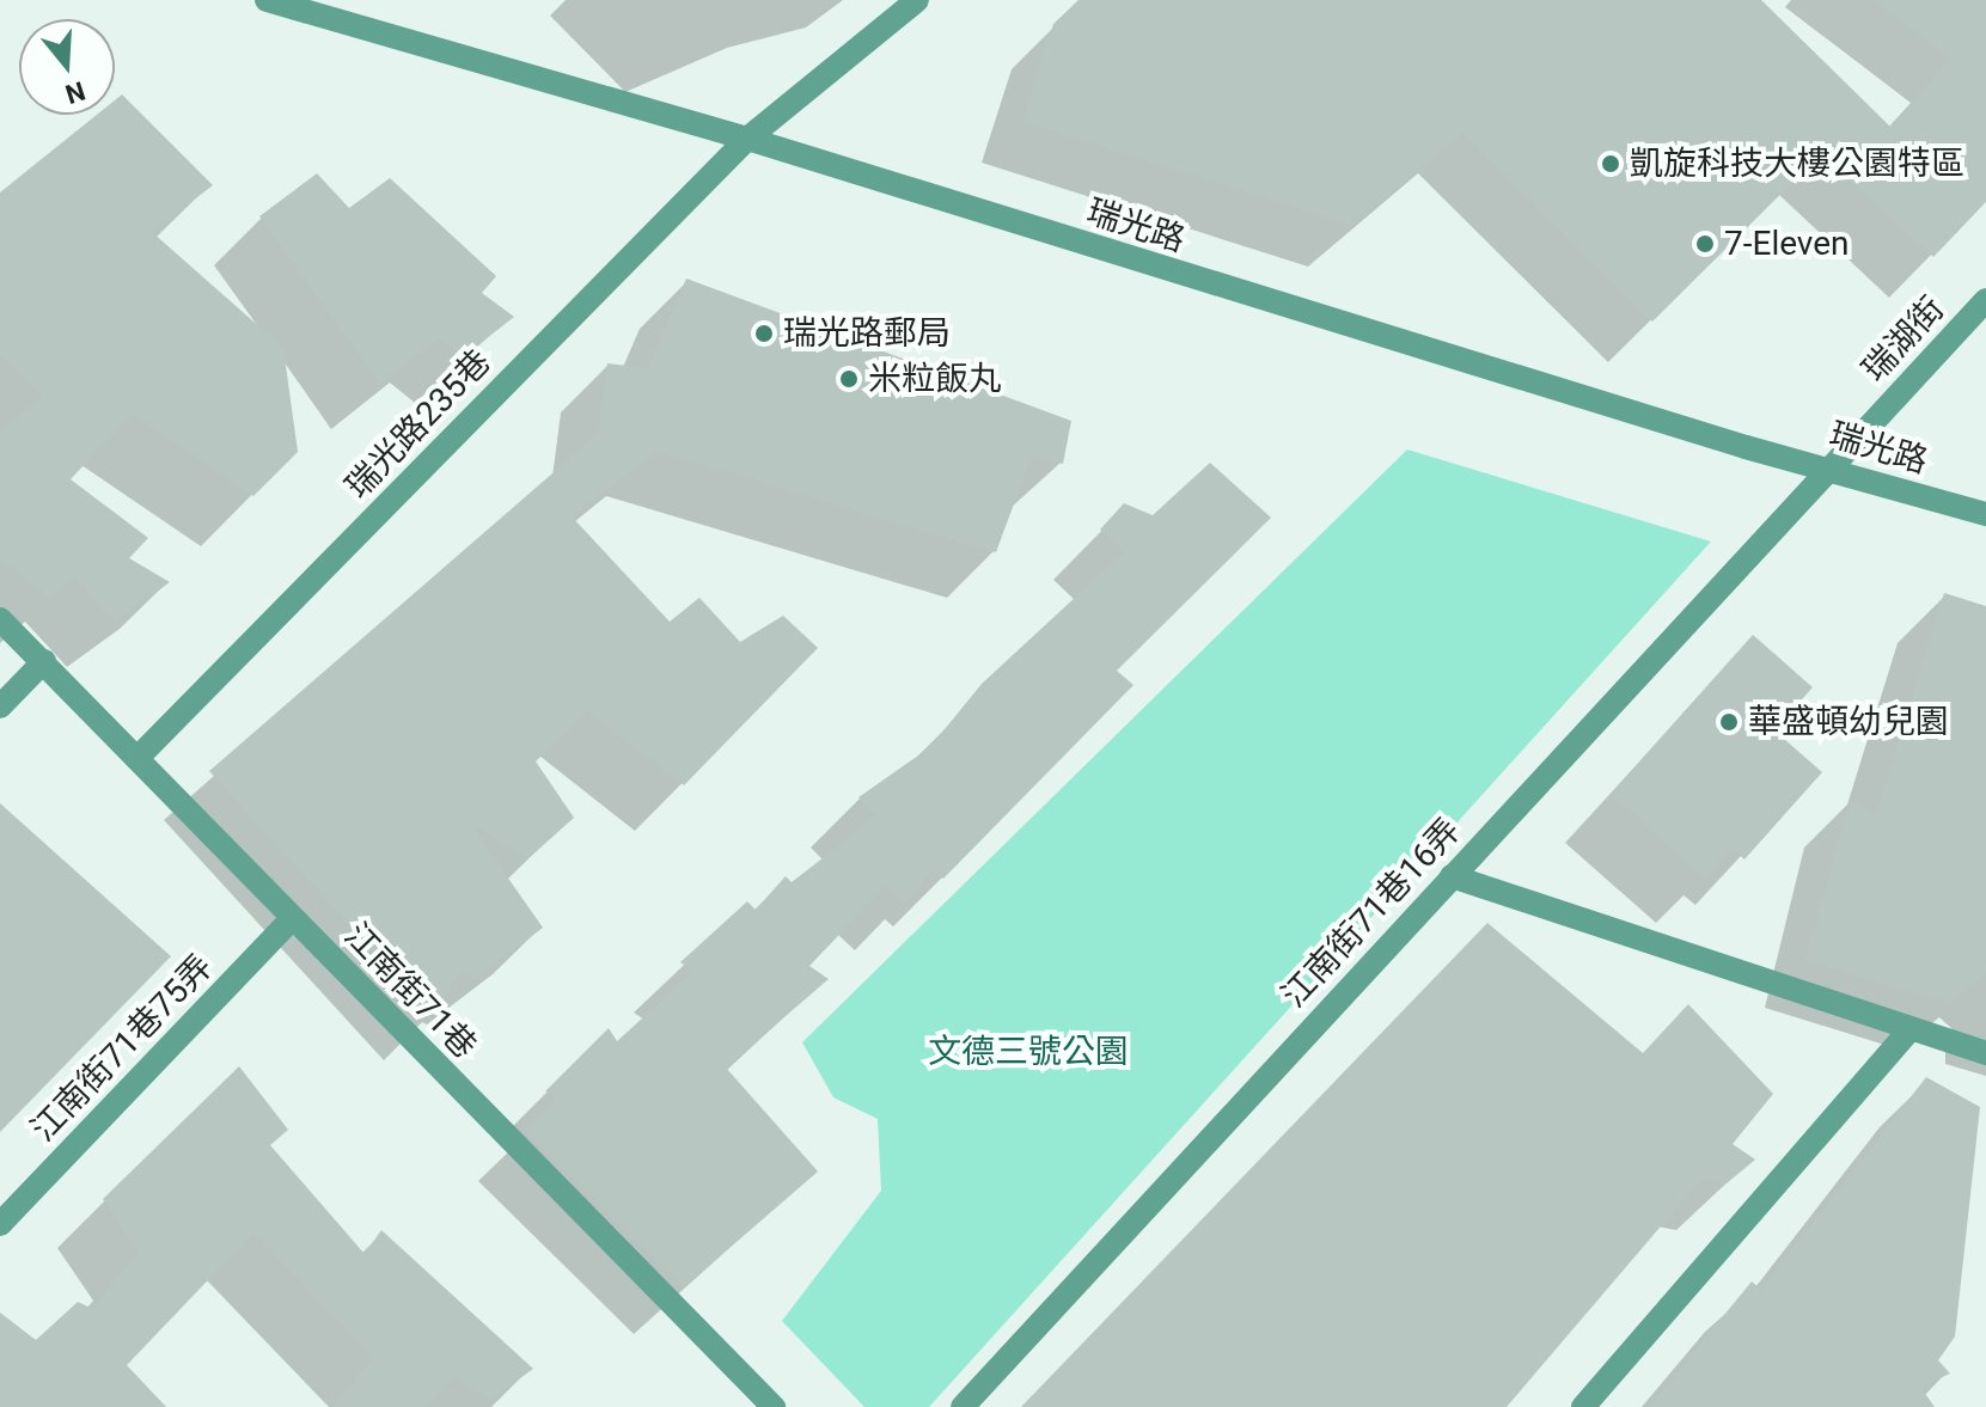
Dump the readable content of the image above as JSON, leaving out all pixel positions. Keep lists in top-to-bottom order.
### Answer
{
  "streets": {
    "street": [
      "瑞光路",
      "瑞湖街",
      "瑞光路235巷",
      "江南街71巷16弄",
      "江南街71巷",
      "江南街71巷75弄"
    ]
  },
  "crossings": [
    ["瑞光路", "瑞湖街"],
    ["瑞光路", "瑞光路235巷"],
    ["瑞光路", "江南街71巷16弄"],
    ["瑞湖街", "江南街71巷16弄"],
    ["瑞光路235巷", "江南街71巷"],
    ["江南街71巷", "江南街71巷75弄"]
  ],
  "parks": ["文德三號公園"],
  "places": [
    "凱旋科技大樓公園特區",
    "7-Eleven",
    "瑞光路郵局",
    "米粒飯丸",
    "華盛頓幼兒園"
  ],
  "north": "bottom"
}
